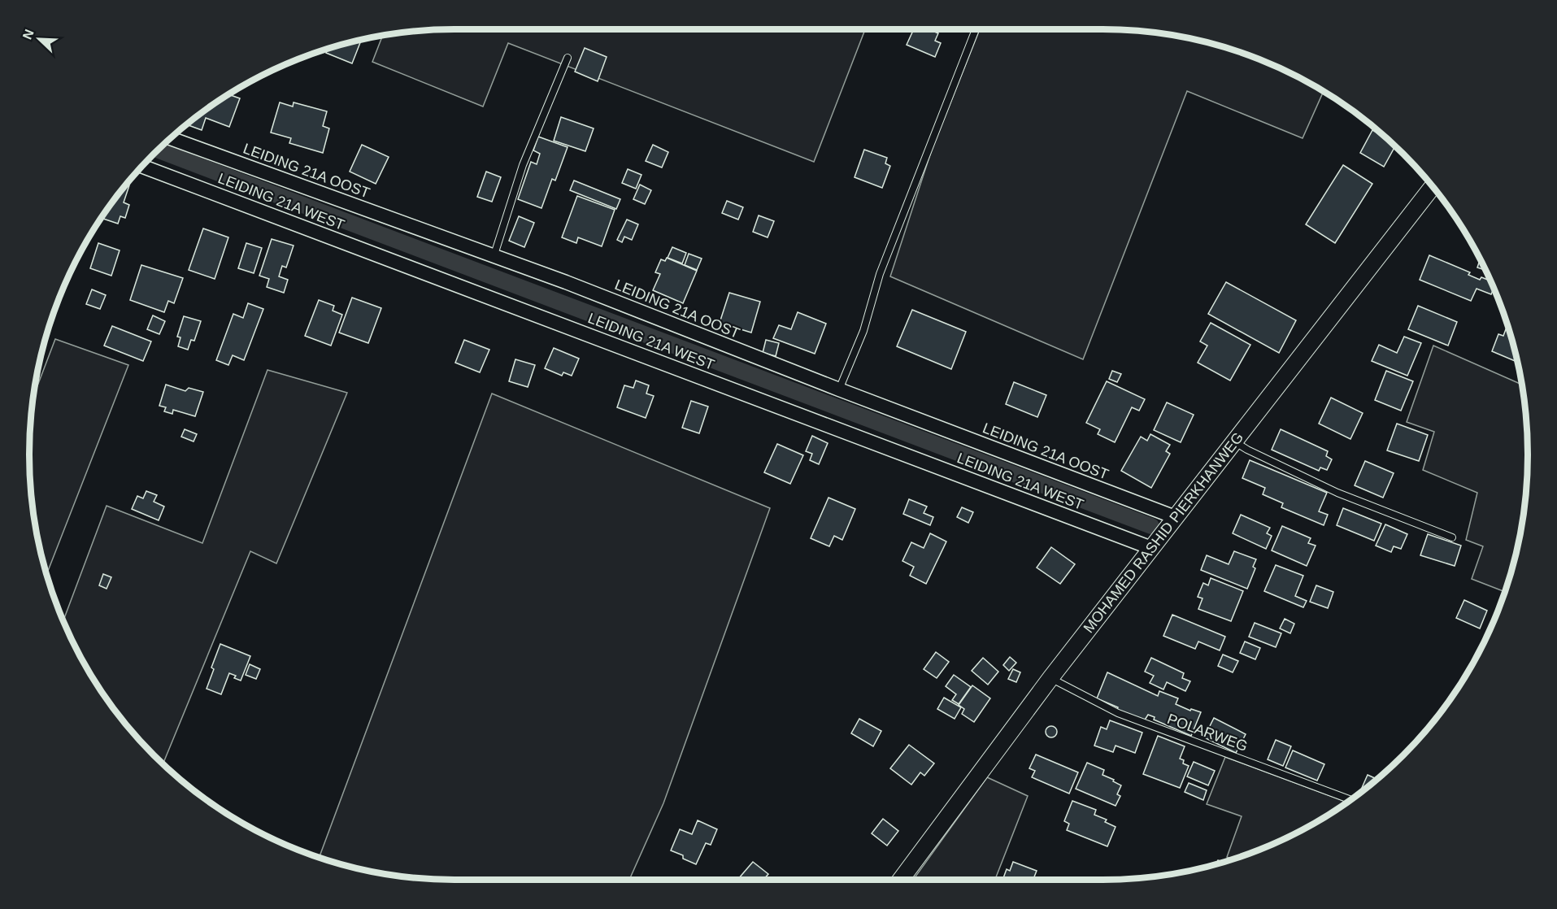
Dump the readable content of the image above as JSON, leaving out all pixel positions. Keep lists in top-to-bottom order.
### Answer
{
  "streets": {
    "street": ["LEIDING 21A OOST", "LEIDING 21A WEST", "MOHAMED RASHID PIERKHANWEG"],
    "lane": ["POLARWEG"]
  },
  "crossings": [
    ["LEIDING 21A OOST", "MOHAMED RASHID PIERKHANWEG"],
    ["LEIDING 21A WEST", "MOHAMED RASHID PIERKHANWEG"],
    ["MOHAMED RASHID PIERKHANWEG", "POLARWEG"]
  ],
  "north": "top left"
}
